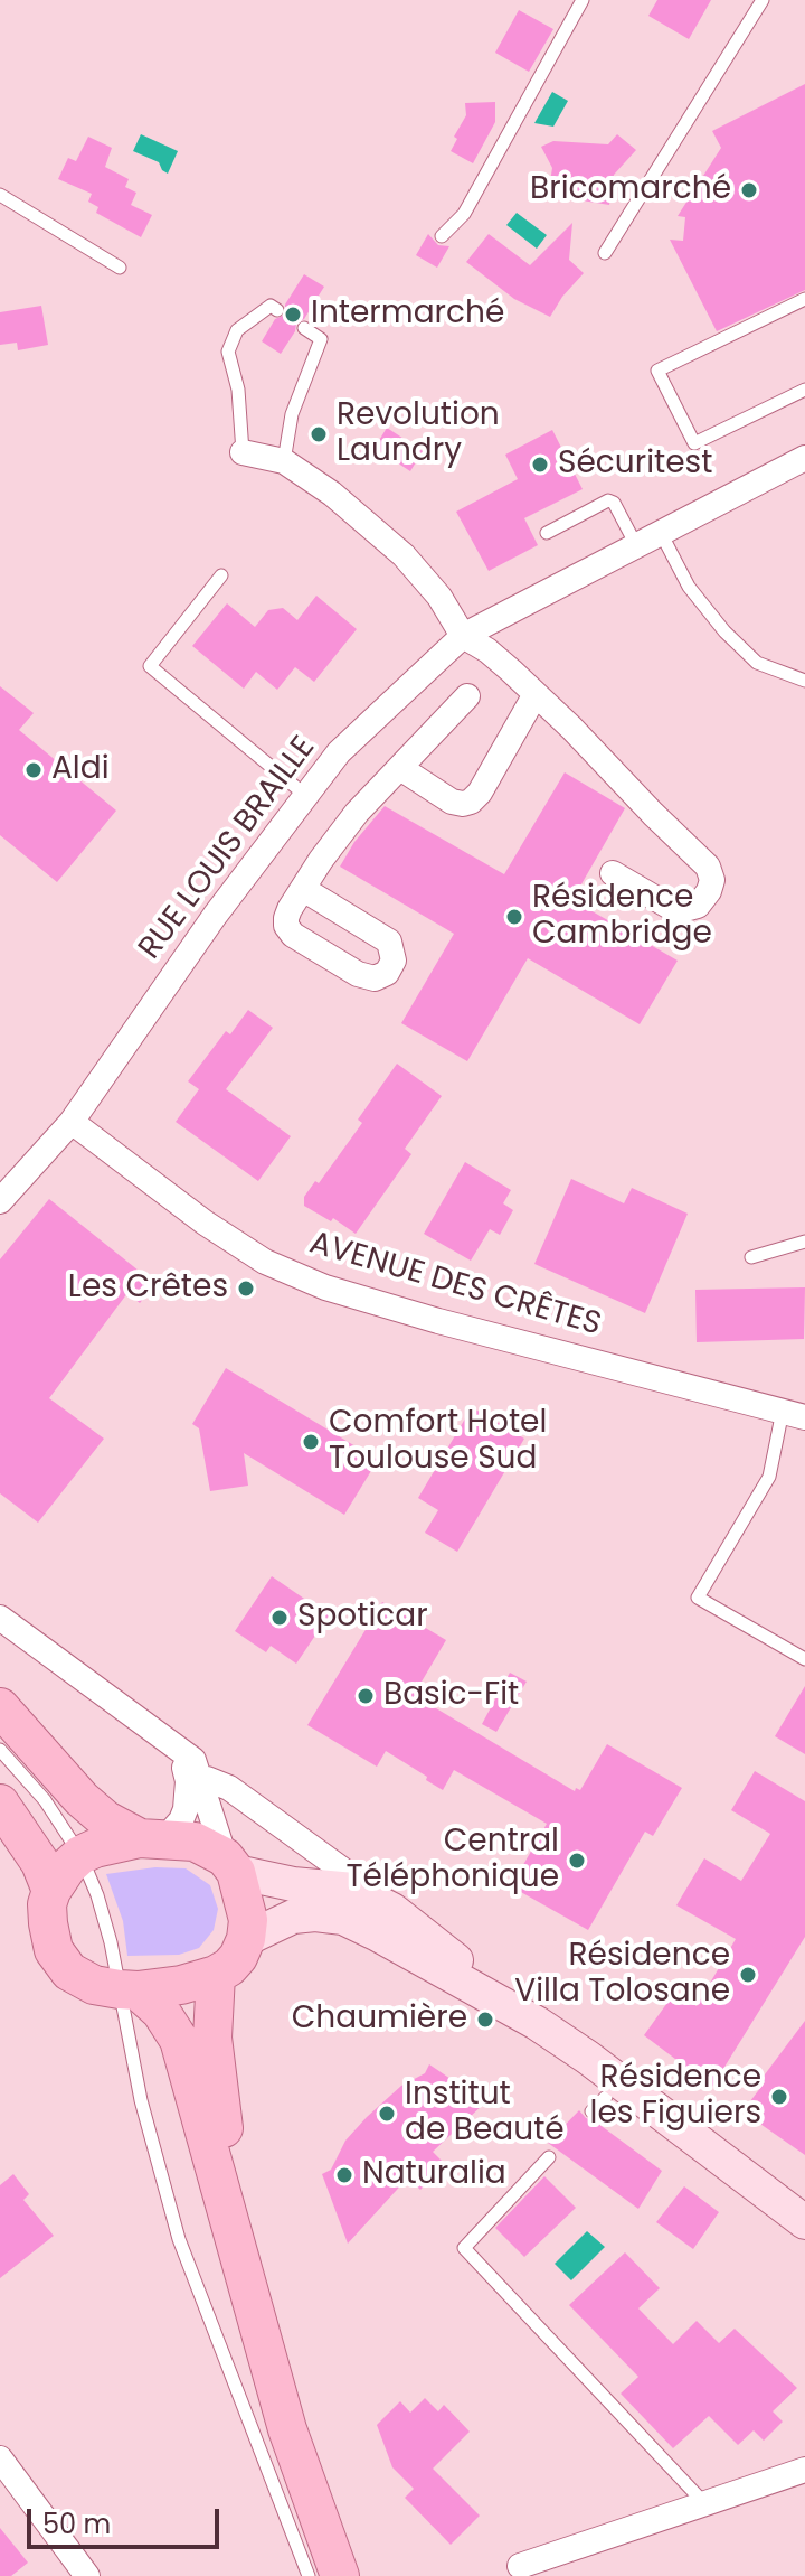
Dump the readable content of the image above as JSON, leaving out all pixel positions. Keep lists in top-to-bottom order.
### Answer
{
  "streets": {
    "street": ["RUE LOUIS BRAILLE", "AVENUE DES CRÊTES"]
  },
  "crossings": [
    ["RUE LOUIS BRAILLE", "AVENUE DES CRÊTES"]
  ],
  "places": [
    "Bricomarché",
    "Intermarché",
    "Revolution Laundry",
    "Sécuritest",
    "Aldi",
    "Résidence Cambridge",
    "Les Crêtes",
    "Comfort Hotel Toulouse Sud",
    "Spoticar",
    "Basic-Fit",
    "Central Téléphonique",
    "Résidence Villa Tolosane",
    "Chaumière",
    "Résidence les Figuiers",
    "Institut de Beauté",
    "Naturalia"
  ],
  "scale_bar": "50 m"
}
